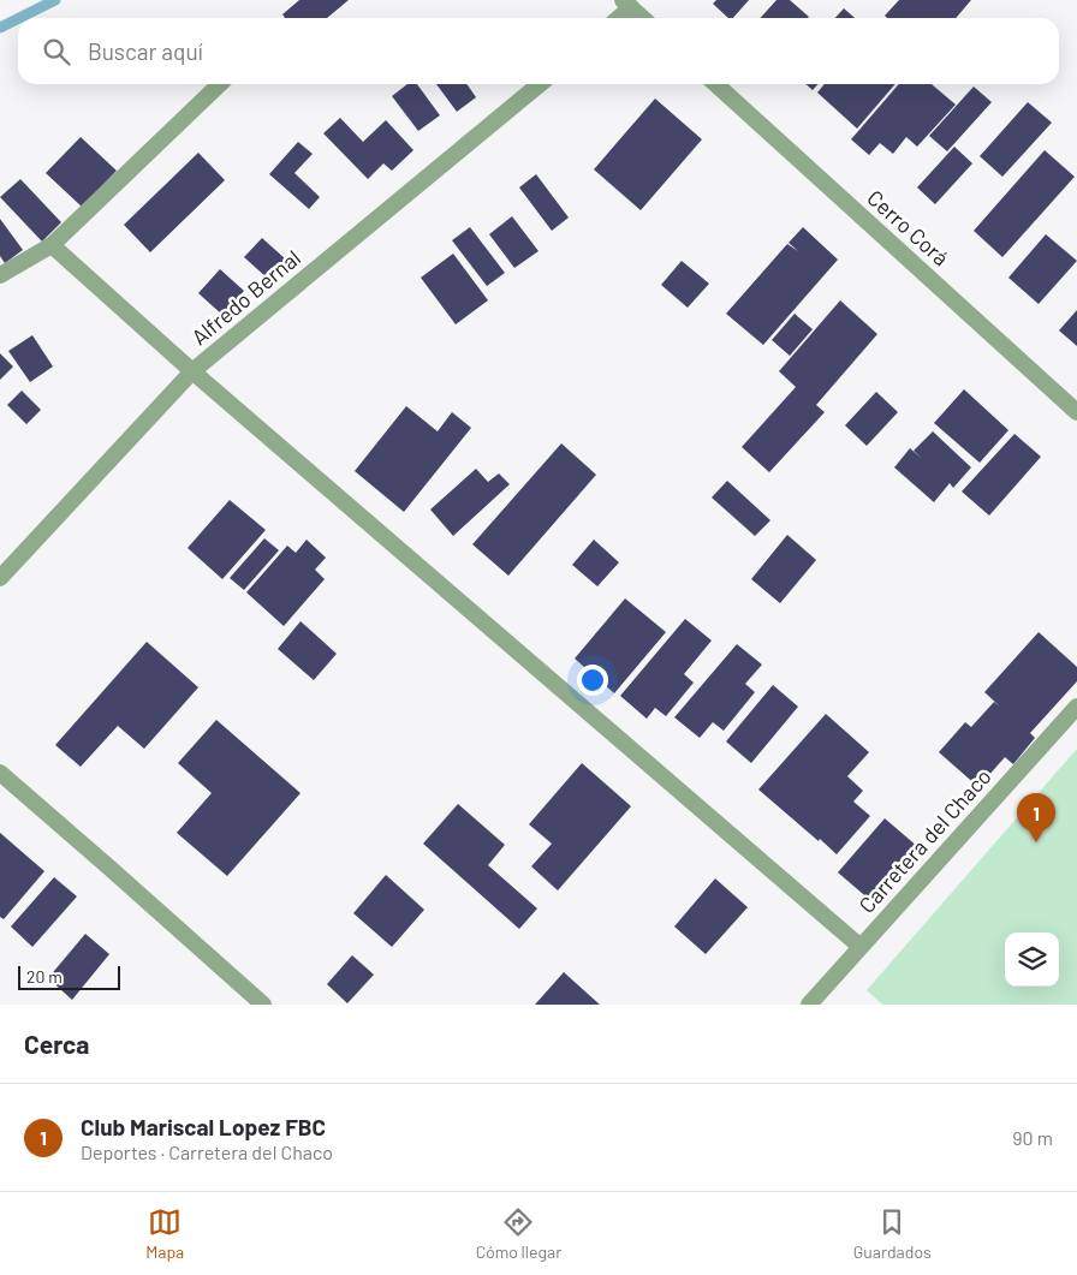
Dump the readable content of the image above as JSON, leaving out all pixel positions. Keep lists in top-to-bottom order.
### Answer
{
  "streets": {
    "street": ["Cerro Corá", "Alfredo Bernal", "Carretera del Chaco"]
  },
  "scale_bar": "20 m",
  "page": {
    "search": "Buscar aquí",
    "pins": "1",
    "scale": "20 m",
    "heading": "Cerca",
    "list": [
      {
        "mark": "1",
        "name": "Club Mariscal Lopez FBC",
        "note": "Deportes · Carretera del Chaco",
        "value": "90 m"
      }
    ],
    "nav": ["Mapa", "Cómo llegar", "Guardados"]
  }
}
